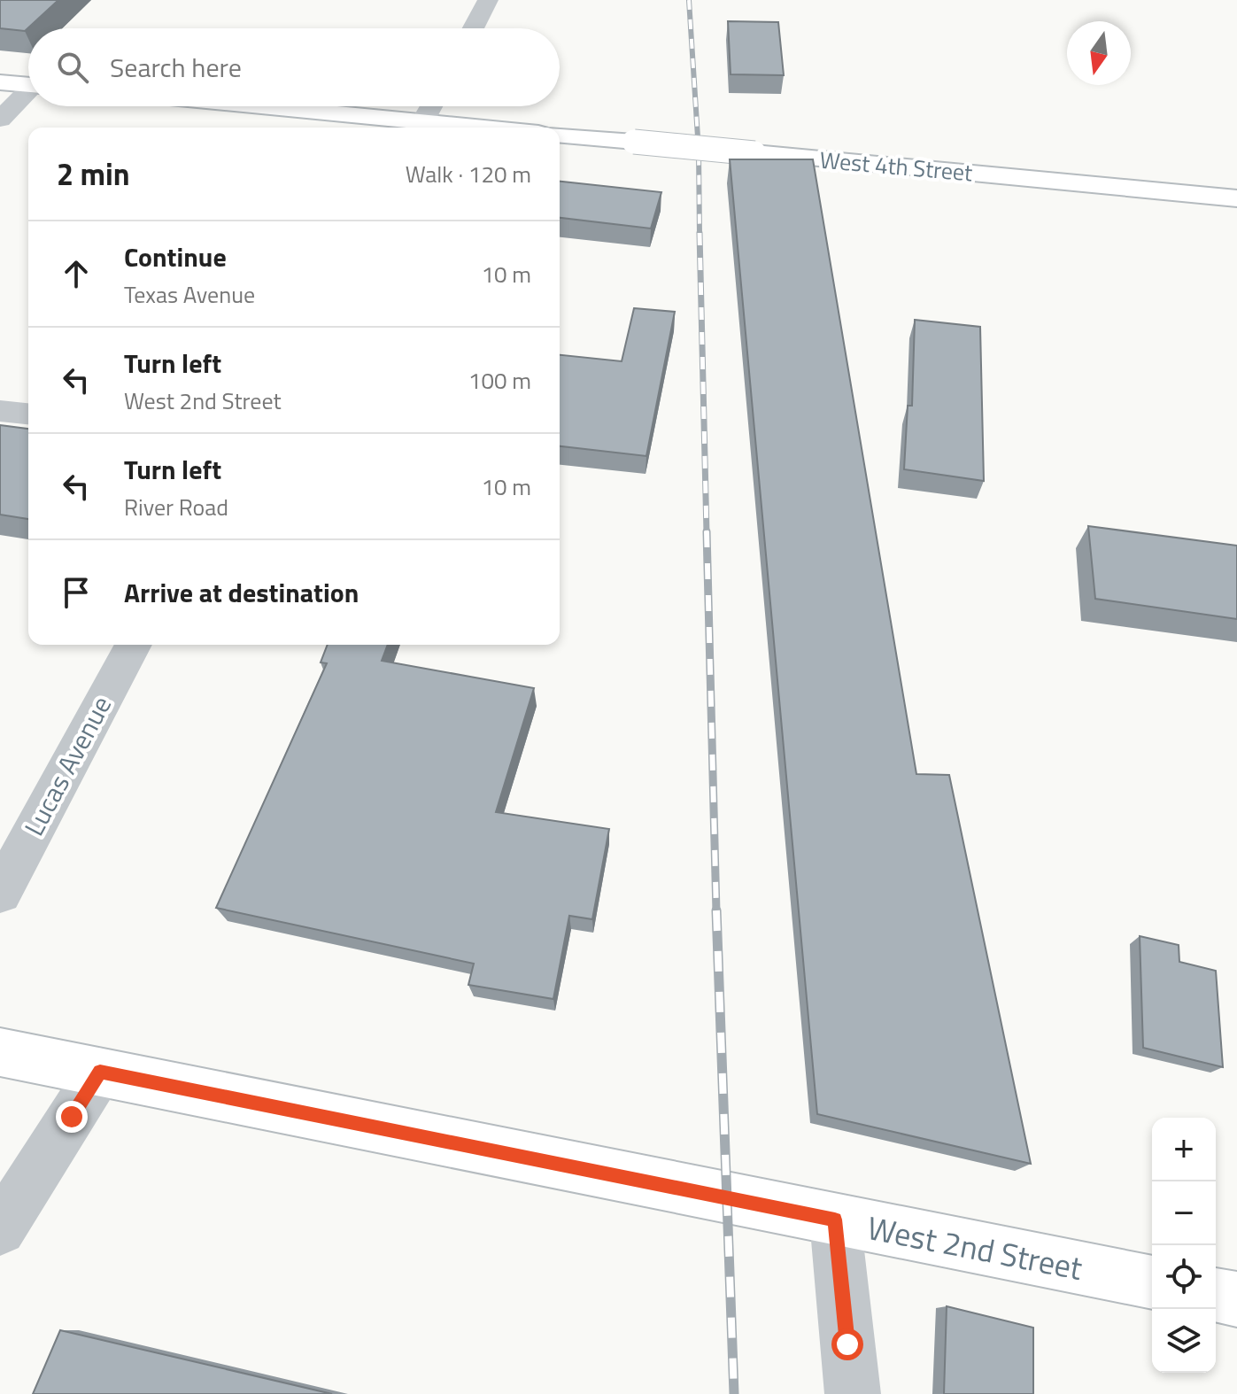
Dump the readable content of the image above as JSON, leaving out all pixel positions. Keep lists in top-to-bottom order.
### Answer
{
  "streets": {
    "main road": ["West 4th Street", "West 2nd Street"],
    "street": ["Lucas Avenue"]
  },
  "north": "bottom",
  "page": {
    "search": "Search here",
    "heading": ["2 min", "Walk · 120 m"],
    "list": [
      ["Continue", "Texas Avenue", "10 m"],
      ["Turn left", "West 2nd Street", "100 m"],
      ["Turn left", "River Road", "10 m"],
      "Arrive at destination"
    ],
    "map_buttons": ["+", "−"]
  }
}
